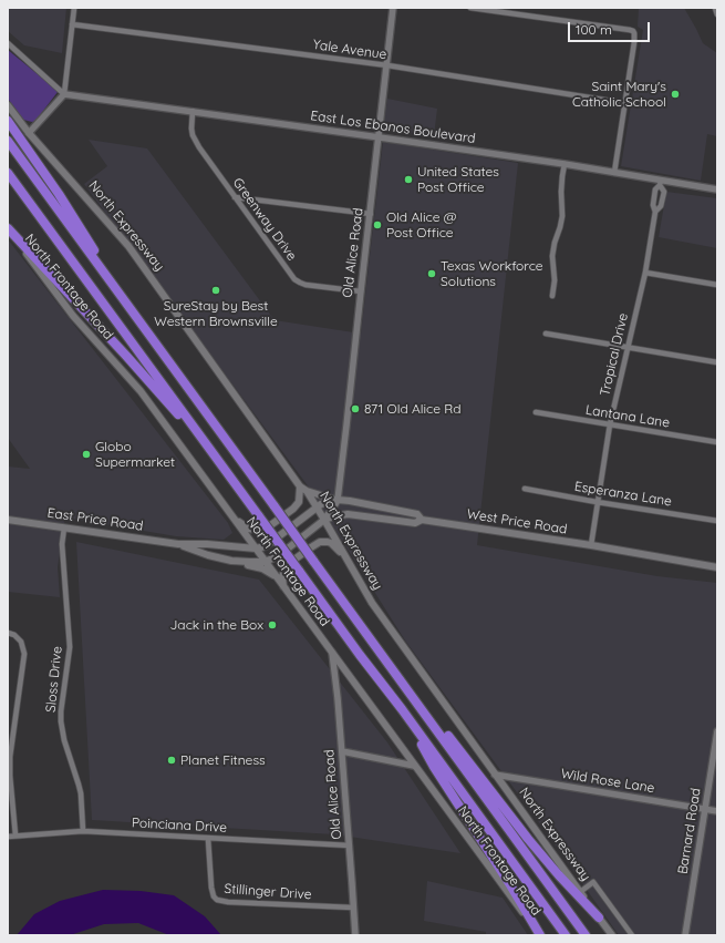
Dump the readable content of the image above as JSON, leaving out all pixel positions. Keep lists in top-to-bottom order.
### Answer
{
  "streets": {
    "main road": [
      "North Expressway",
      "North Frontage Road",
      "East Price Road",
      "West Price Road"
    ],
    "street": [
      "Yale Avenue",
      "East Los Ebanos Boulevard",
      "Greenway Drive",
      "Old Alice Road",
      "Tropical Drive",
      "Lantana Lane",
      "Esperanza Lane",
      "Sloss Drive",
      "Wild Rose Lane",
      "Poinciana Drive",
      "Barnard Road",
      "Stillinger Drive"
    ]
  },
  "crossings": [
    ["Yale Avenue", "Old Alice Road"],
    ["East Los Ebanos Boulevard", "Greenway Drive"],
    ["East Los Ebanos Boulevard", "Old Alice Road"],
    ["East Los Ebanos Boulevard", "Tropical Drive"],
    ["Greenway Drive", "Old Alice Road"],
    ["North Expressway", "West Price Road"],
    ["North Expressway", "Wild Rose Lane"],
    ["Old Alice Road", "North Frontage Road"],
    ["Old Alice Road", "West Price Road"],
    ["Old Alice Road", "Poinciana Drive"],
    ["Old Alice Road", "Stillinger Drive"],
    ["North Frontage Road", "East Price Road"],
    ["Tropical Drive", "Lantana Lane"],
    ["Tropical Drive", "Esperanza Lane"],
    ["Tropical Drive", "West Price Road"],
    ["East Price Road", "Sloss Drive"],
    ["Sloss Drive", "Poinciana Drive"],
    ["Wild Rose Lane", "Barnard Road"],
    ["Poinciana Drive", "Stillinger Drive"]
  ],
  "places": [
    "Saint Mary's Catholic School",
    "United States Post Office",
    "Old Alice @ Post Office",
    "Texas Workforce Solutions",
    "SureStay by Best Western Brownsville",
    "871 Old Alice Rd",
    "Globo Supermarket",
    "Jack in the Box",
    "Planet Fitness"
  ],
  "scale_bar": "100 m"
}
